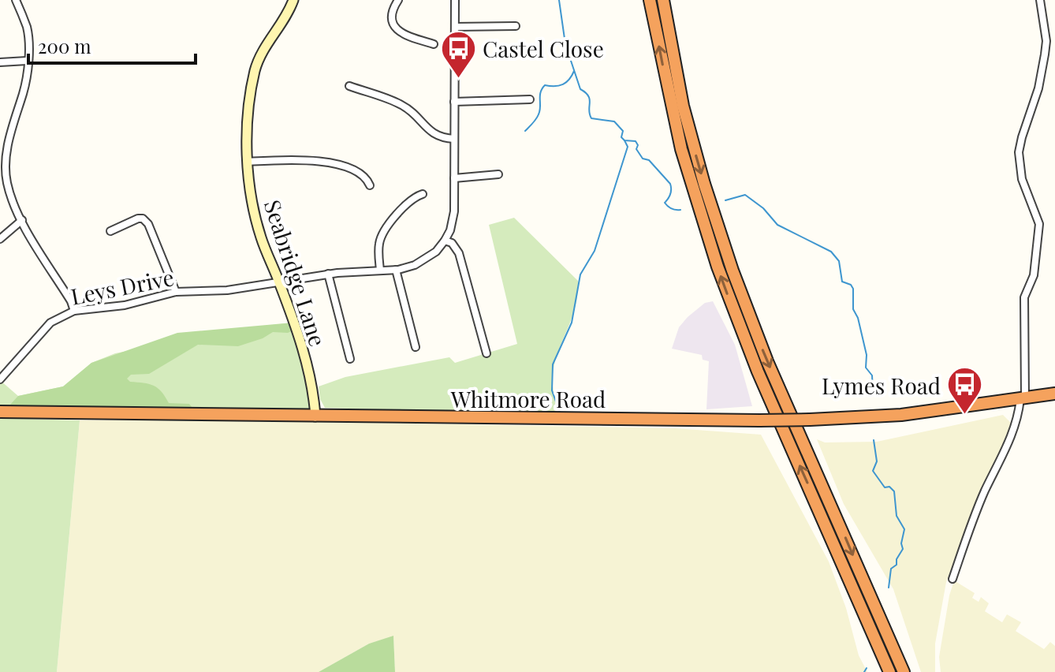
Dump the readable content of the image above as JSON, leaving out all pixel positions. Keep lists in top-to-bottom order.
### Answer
{
  "streets": {
    "highway": ["Whitmore Road"],
    "street": ["Seabridge Lane", "Leys Drive"]
  },
  "crossings": [
    ["Seabridge Lane", "Leys Drive"],
    ["Seabridge Lane", "Whitmore Road"]
  ],
  "places": {
    "bus stop": ["Castel Close", "Lymes Road"]
  },
  "scale_bar": "200 m"
}
